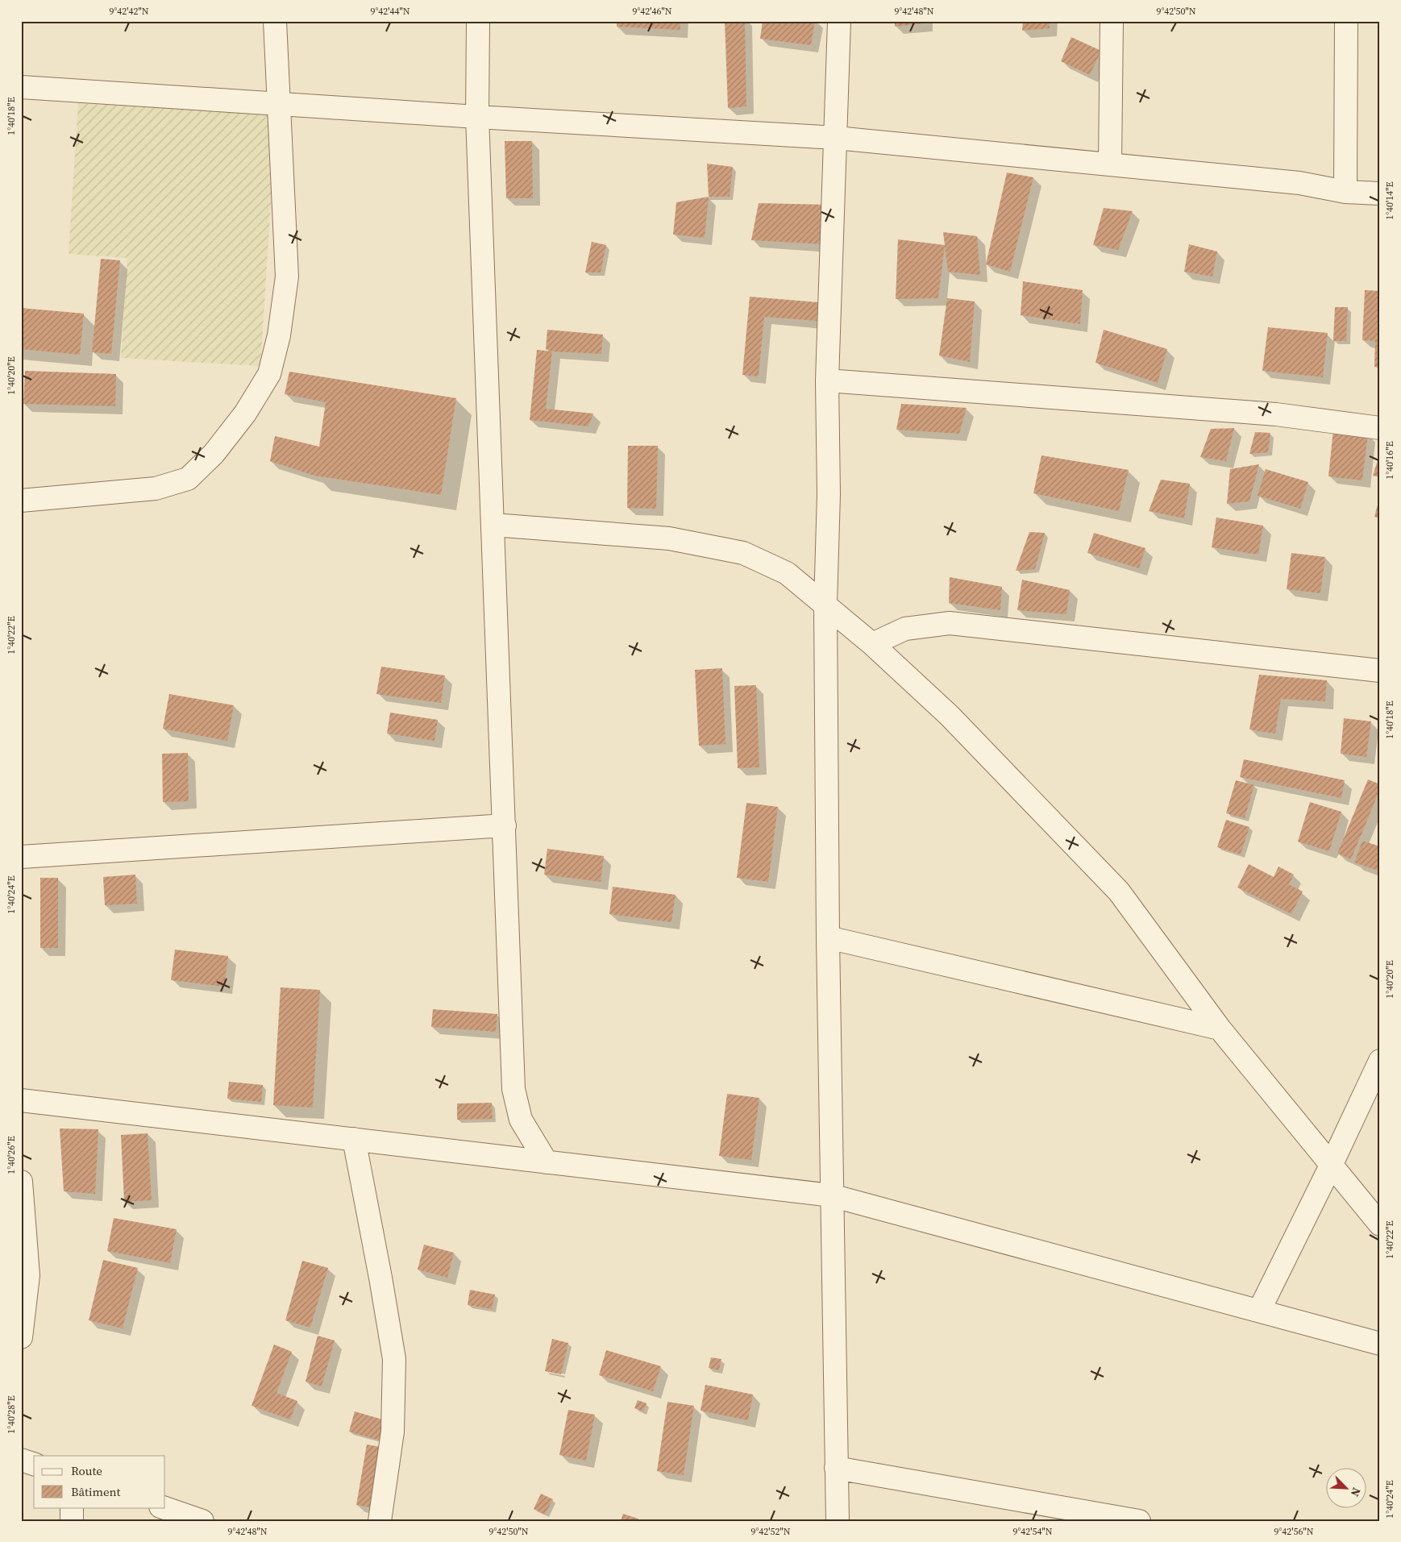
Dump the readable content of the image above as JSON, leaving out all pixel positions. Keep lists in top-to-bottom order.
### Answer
{
  "legend": ["Route", "Bâtiment"],
  "north": "bottom right",
  "coordinates": [
    "9°42'42\"N",
    "9°42'44\"N",
    "9°42'46\"N",
    "9°42'48\"N",
    "9°42'50\"N",
    "1°40'18\"E",
    "1°40'14\"E",
    "1°40'20\"E",
    "1°40'16\"E",
    "1°40'22\"E",
    "1°40'24\"E",
    "1°40'26\"E",
    "1°40'28\"E",
    "9°42'52\"N",
    "9°42'54\"N",
    "9°42'56\"N"
  ]
}
